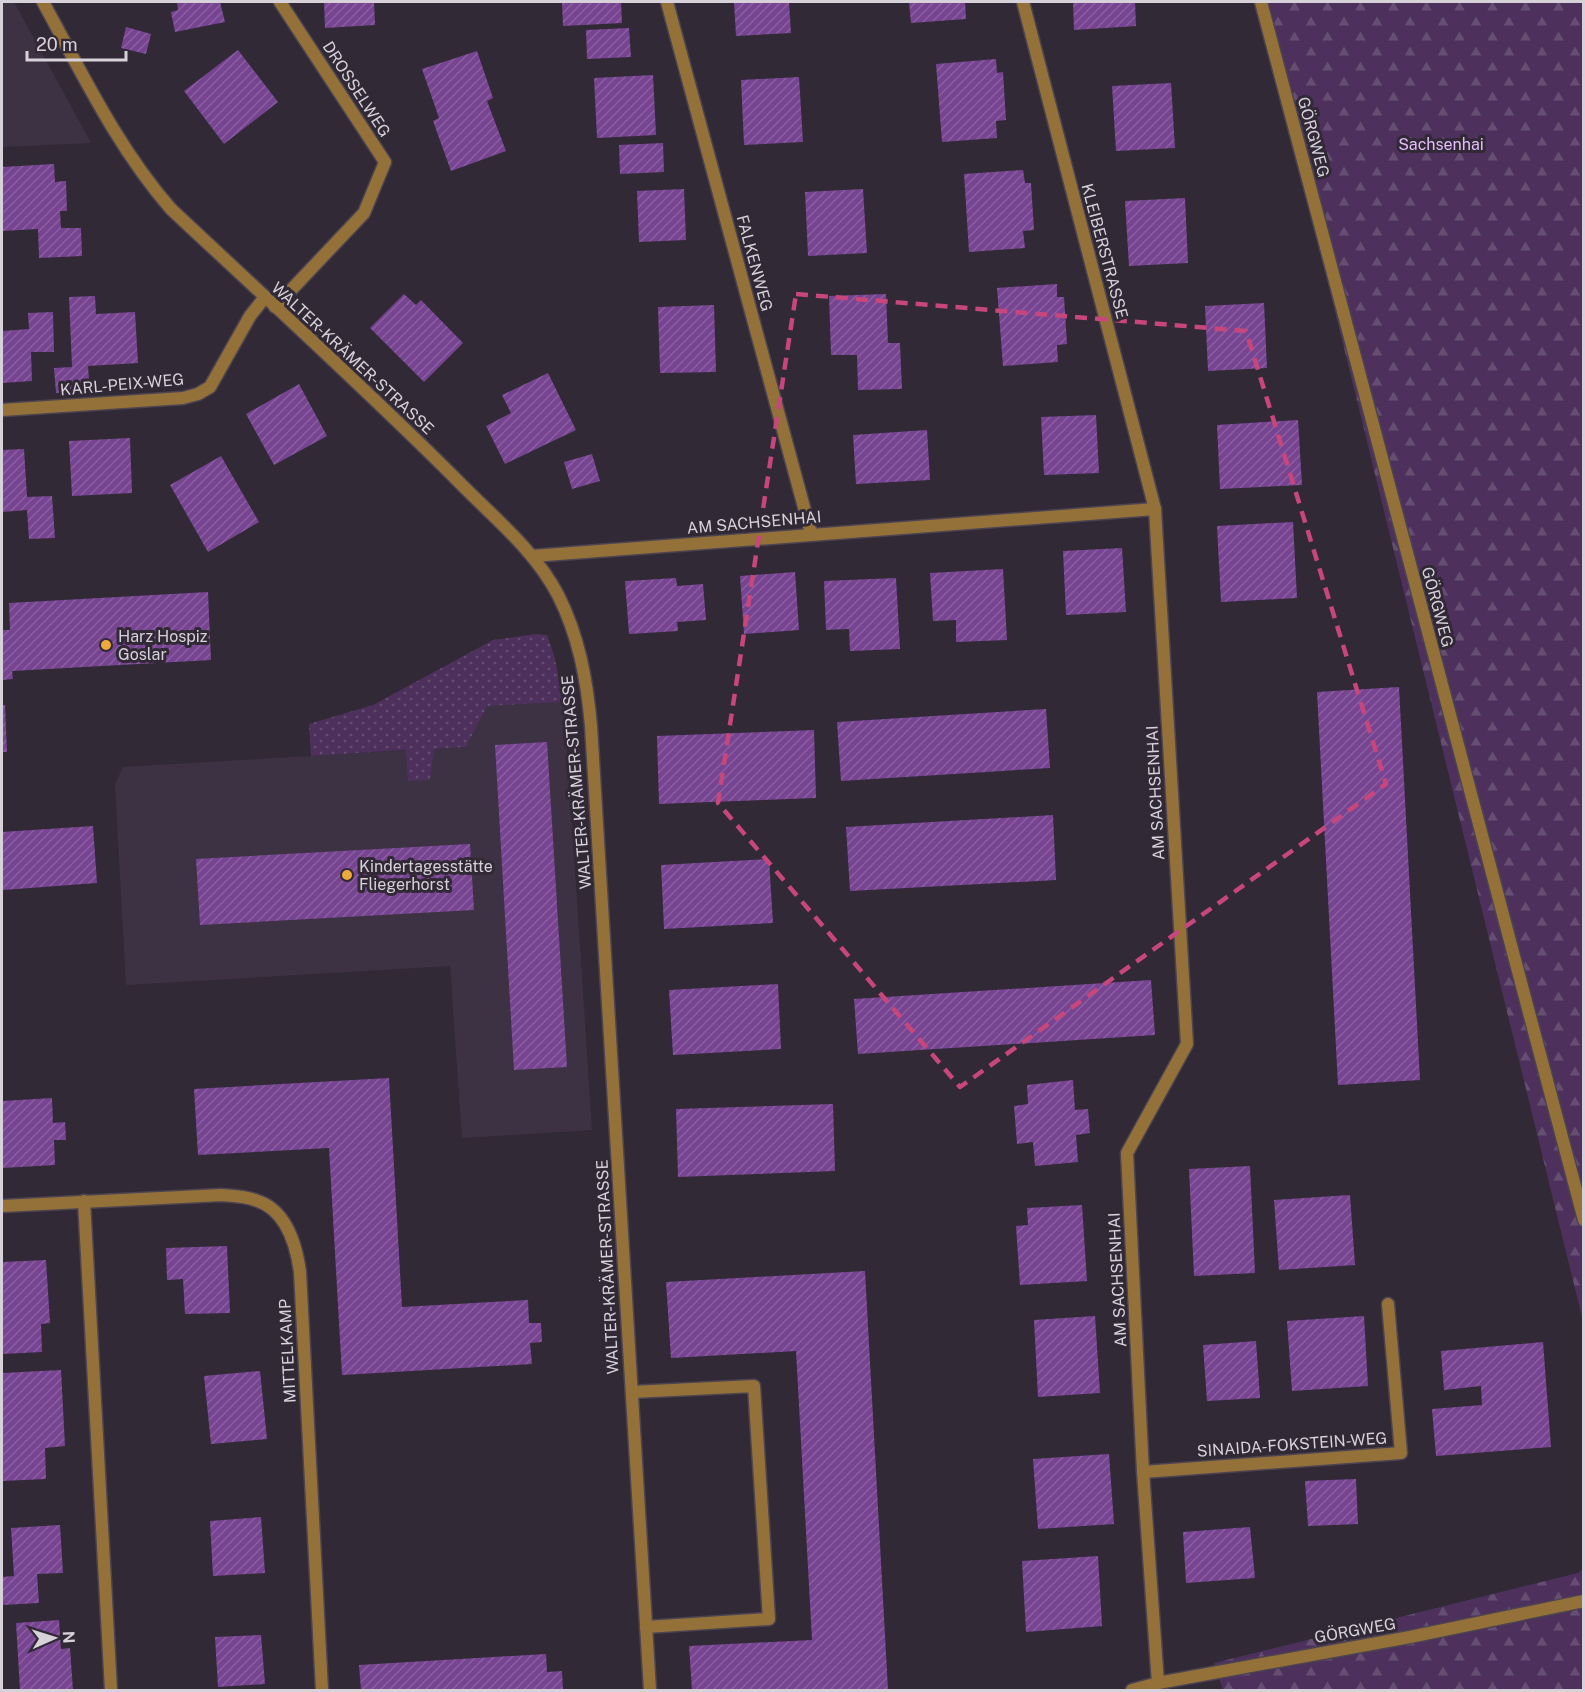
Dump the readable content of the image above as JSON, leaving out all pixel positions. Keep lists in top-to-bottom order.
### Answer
{
  "streets": {
    "street": [
      "DROSSELWEG",
      "GÖRGWEG",
      "KLEIBERSTRASSE",
      "FALKENWEG",
      "WALTER-KRÄMER-STRASSE",
      "KARL-PEIX-WEG",
      "AM SACHSENHAI",
      "MITTELKAMP",
      "SINAIDA-FOKSTEIN-WEG"
    ]
  },
  "crossings": [
    ["DROSSELWEG", "WALTER-KRÄMER-STRASSE"],
    ["GÖRGWEG", "AM SACHSENHAI"],
    ["KLEIBERSTRASSE", "AM SACHSENHAI"],
    ["FALKENWEG", "AM SACHSENHAI"],
    ["WALTER-KRÄMER-STRASSE", "KARL-PEIX-WEG"],
    ["WALTER-KRÄMER-STRASSE", "AM SACHSENHAI"],
    ["AM SACHSENHAI", "SINAIDA-FOKSTEIN-WEG"]
  ],
  "parks": ["Sachsenhai"],
  "places": ["Harz Hospiz Goslar", "Kindertagesstätte Fliegerhorst"],
  "scale_bar": "20 m",
  "north": "right"
}
